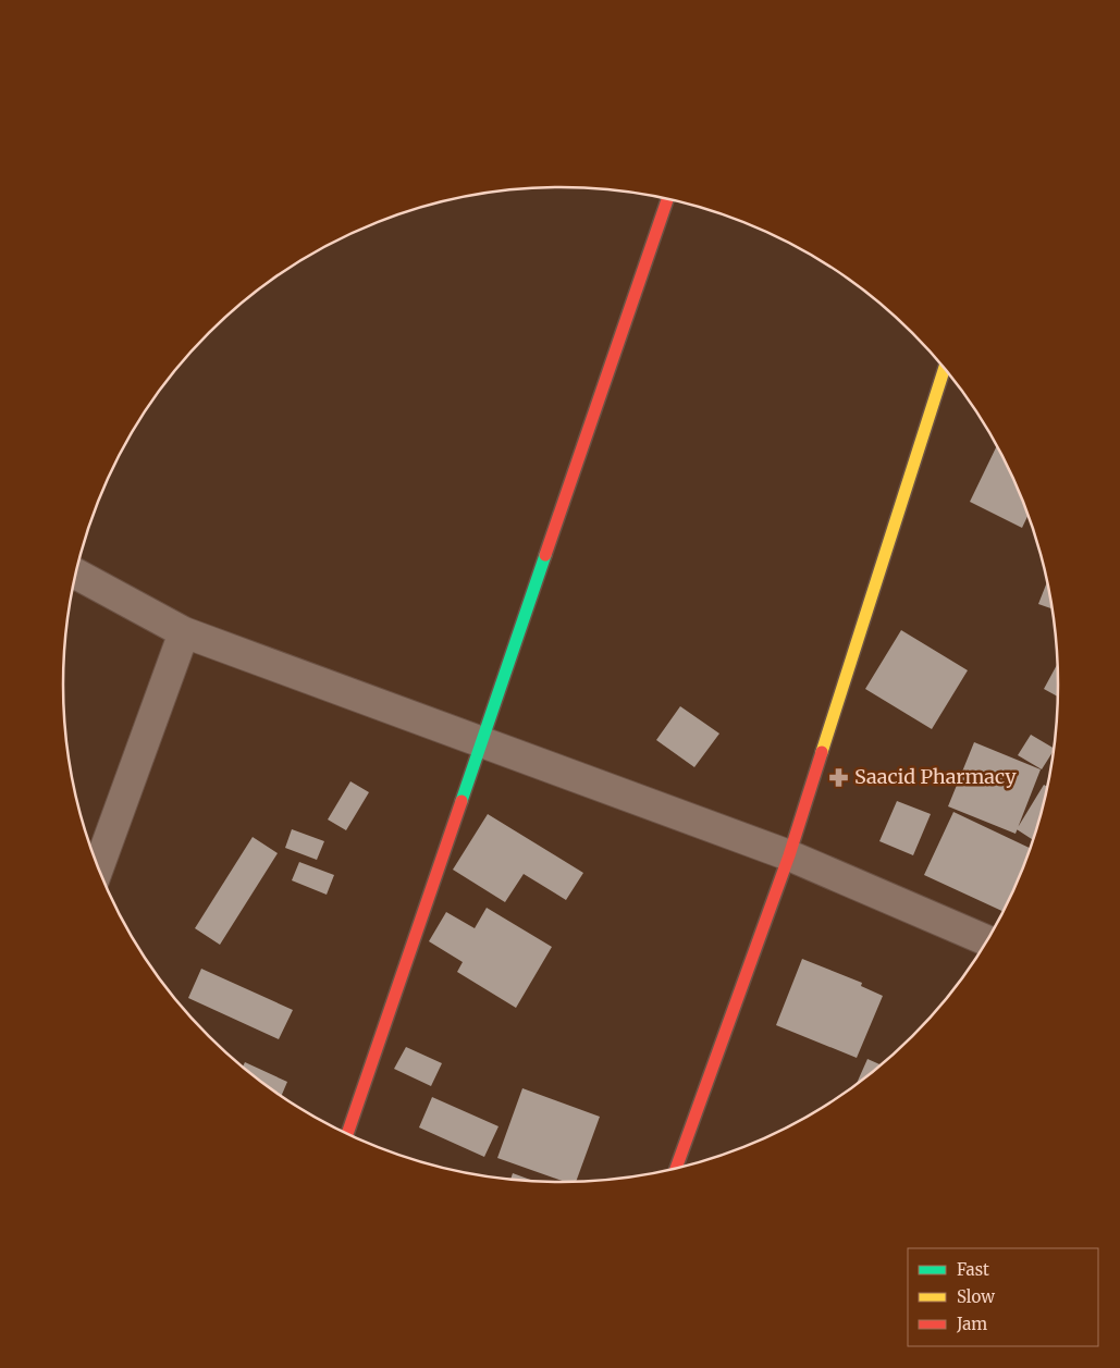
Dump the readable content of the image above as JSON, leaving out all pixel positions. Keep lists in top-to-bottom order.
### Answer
{
  "places": {
    "pharmacy": ["Saacid Pharmacy"]
  },
  "legend": ["Fast", "Slow", "Jam"]
}
